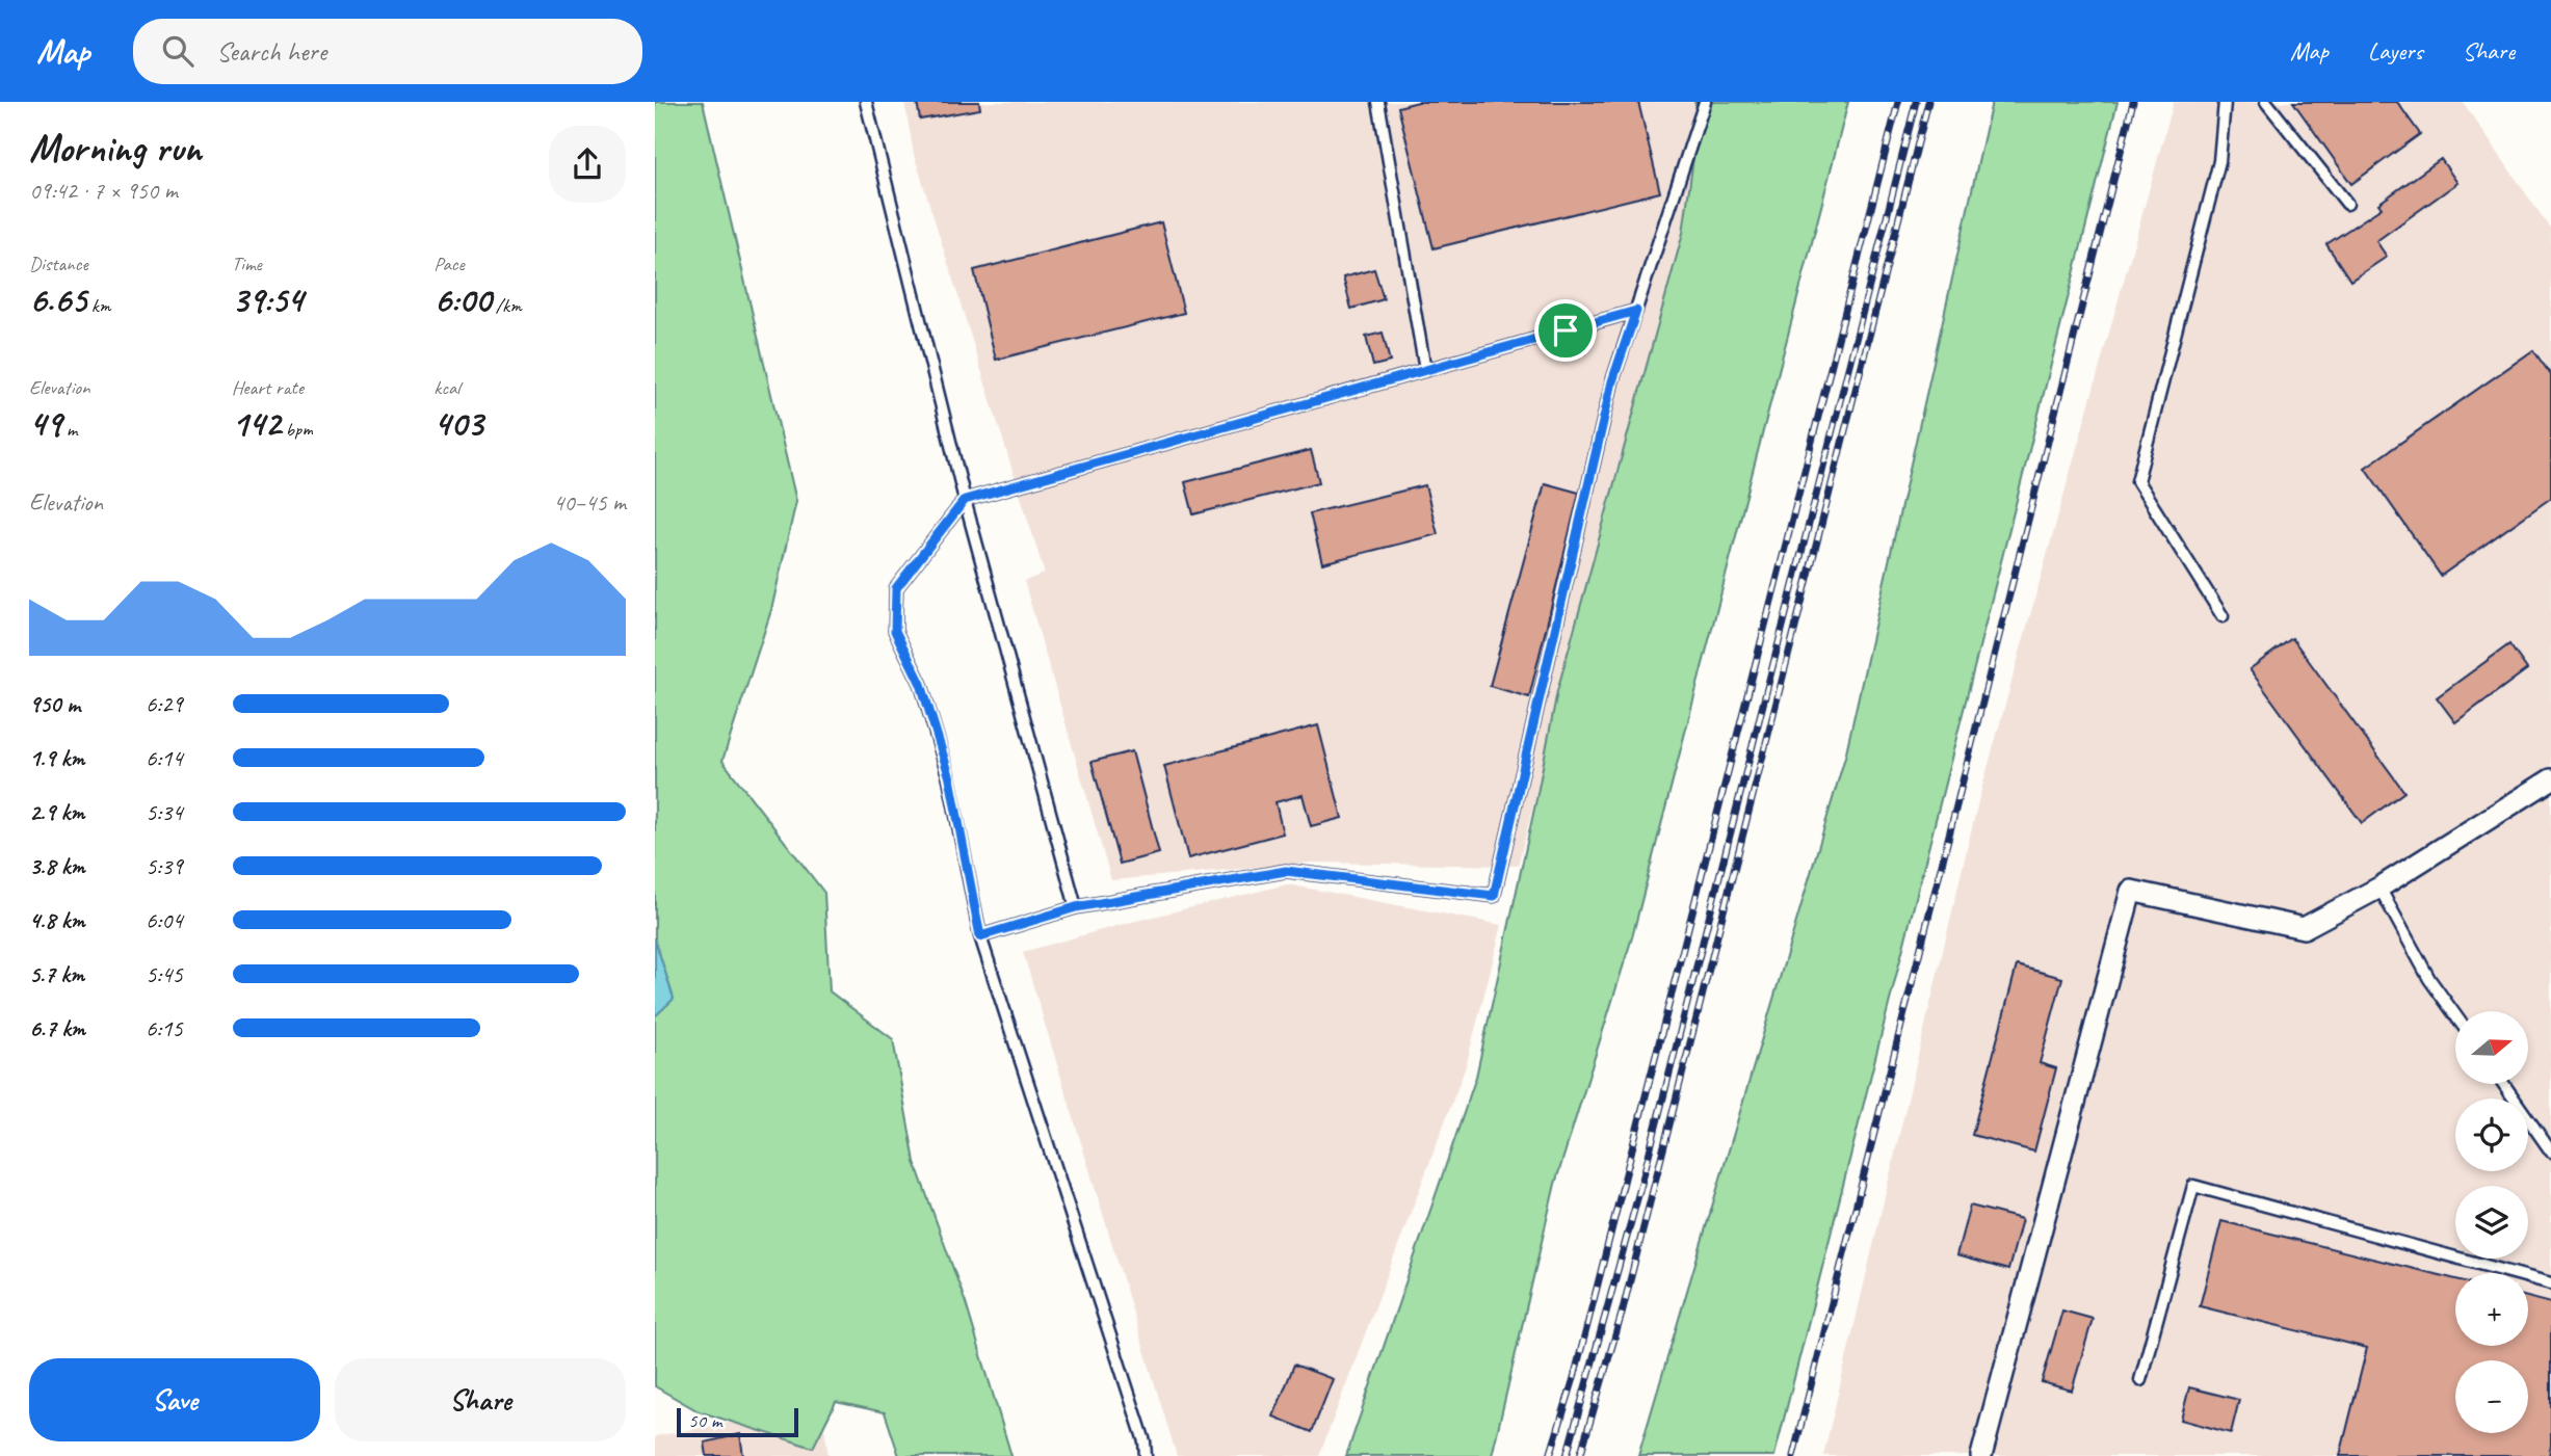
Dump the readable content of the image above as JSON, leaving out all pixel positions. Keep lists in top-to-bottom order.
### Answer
{
  "scale_bar": "50 m",
  "north": "right",
  "page": {
    "header": "Map",
    "search": "Search here",
    "nav": ["Map", "Layers", "Share"],
    "heading": ["Morning run", "09:42 · 7 × 950 m"],
    "stats": [
      ["Distance", "6.65 km"],
      ["Time", "39:54"],
      ["Pace", "6:00 /km"],
      ["Elevation", "49 m"],
      ["Heart rate", "142 bpm"],
      ["kcal", "403"]
    ],
    "chart": ["Elevation", "40–45 m"],
    "list": [
      {
        "name": "950 m",
        "note": "6:29"
      },
      {
        "name": "1.9 km",
        "note": "6:14"
      },
      {
        "name": "2.9 km",
        "note": "5:34"
      },
      {
        "name": "3.8 km",
        "note": "5:39"
      },
      {
        "name": "4.8 km",
        "note": "6:04"
      },
      {
        "name": "5.7 km",
        "note": "5:45"
      },
      {
        "name": "6.7 km",
        "note": "6:15"
      }
    ],
    "map_buttons": ["+", "−"],
    "buttons": ["Save", "Share"],
    "scale": "50 m"
  }
}
